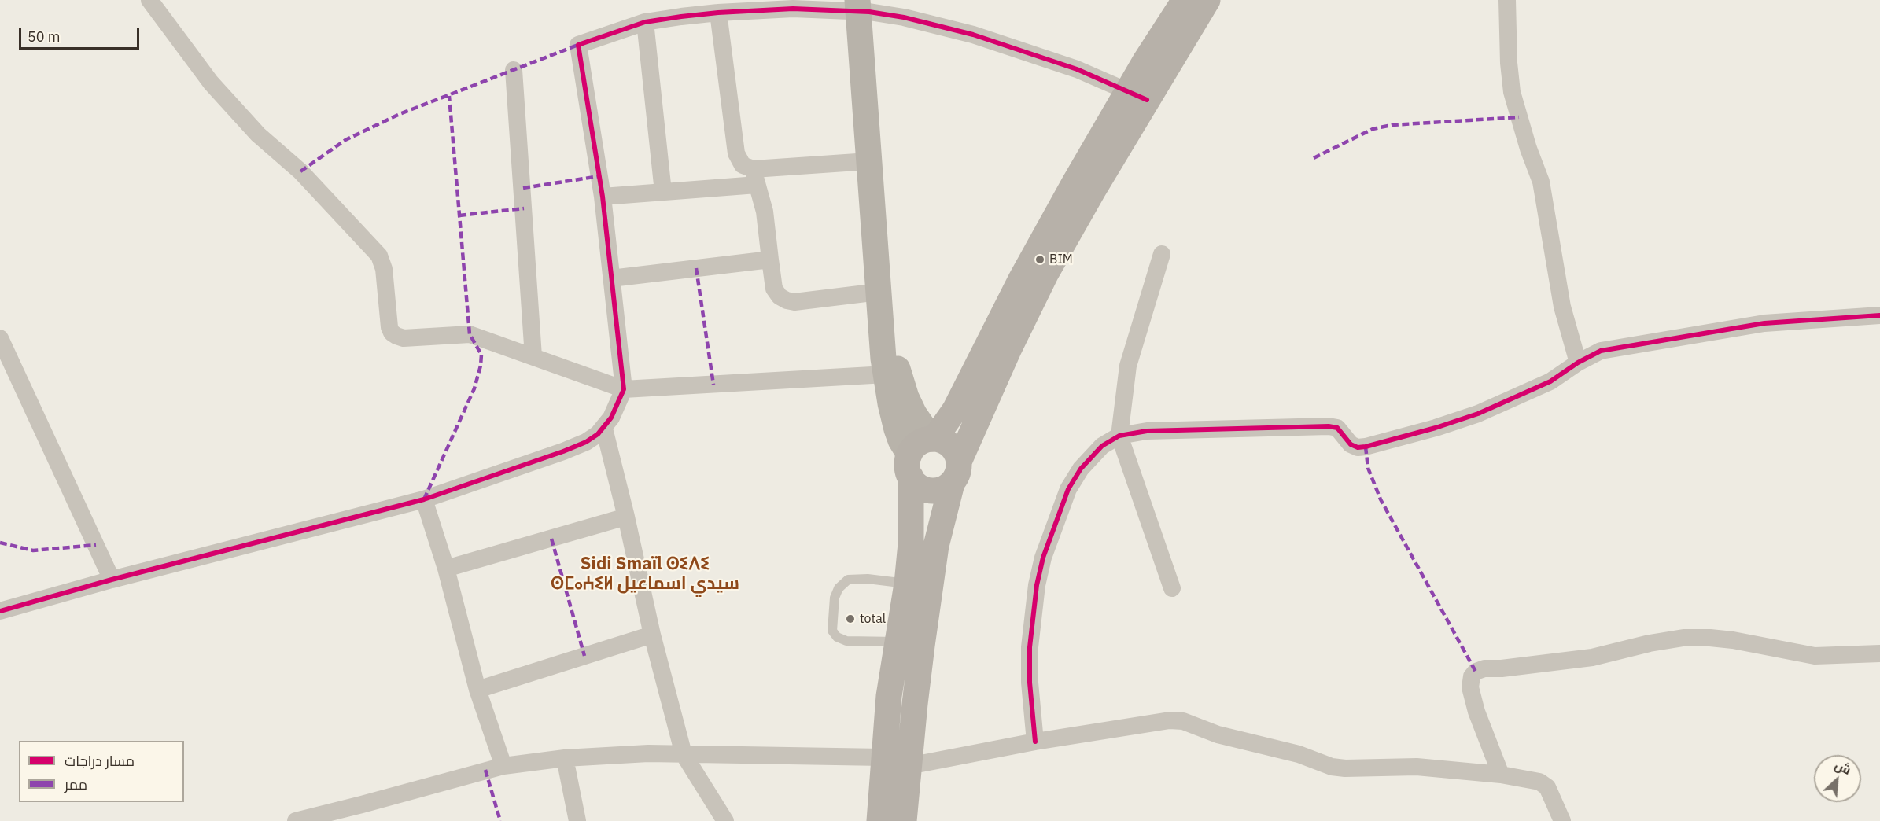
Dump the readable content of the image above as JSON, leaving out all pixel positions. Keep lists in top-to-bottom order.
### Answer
{
  "districts": ["Sidi Smaïl ⵙⵉⴷⵉ ⵙⵎⴰⵄⵉⵍ سيدي اسماعيل"],
  "places": ["BIM", "total"],
  "legend": ["مسار دراجات", "ممر"],
  "scale_bar": "50 m",
  "north": "top right"
}
